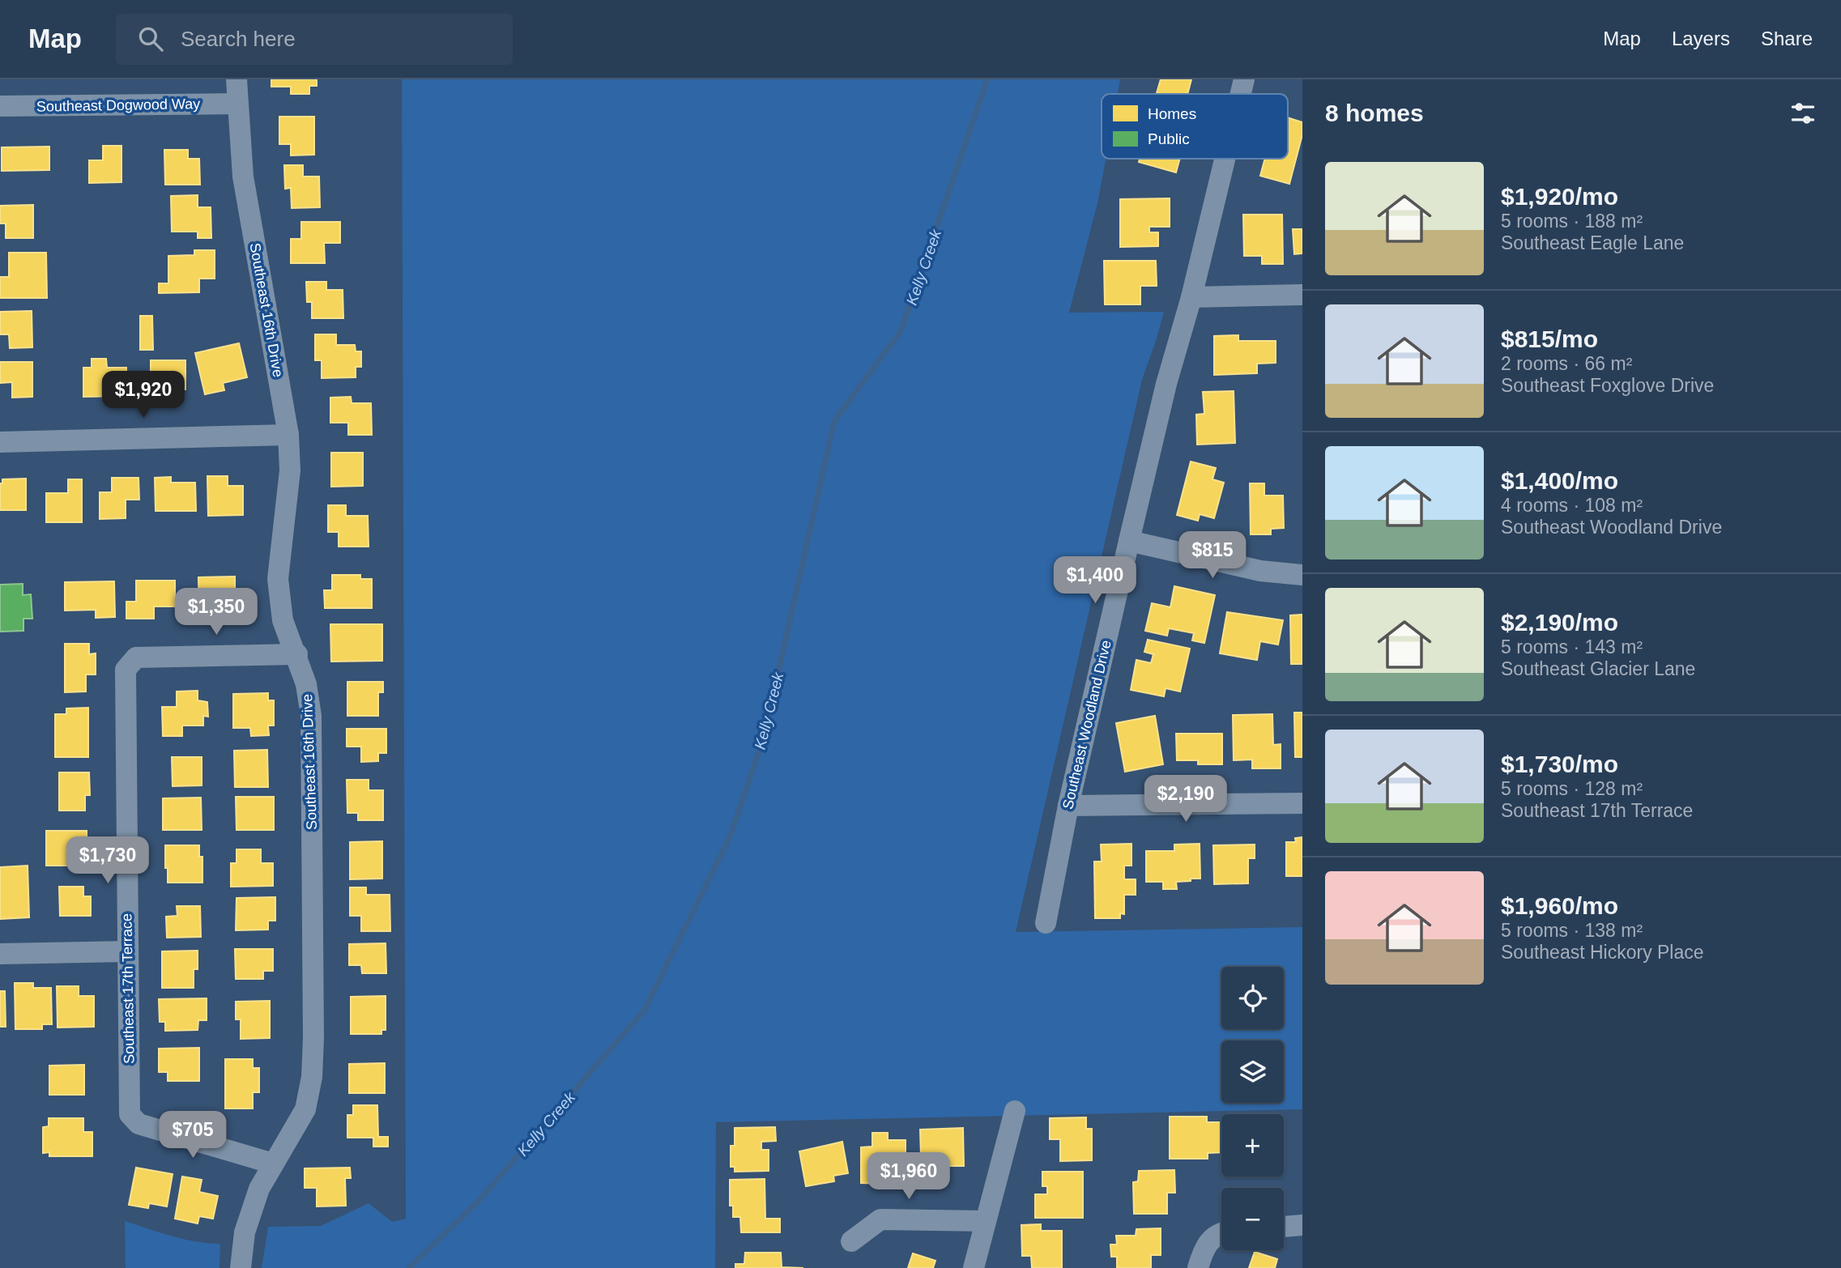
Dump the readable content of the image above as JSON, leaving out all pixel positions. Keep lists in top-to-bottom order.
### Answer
{
  "streets": {
    "street": [
      "Southeast Dogwood Way",
      "Southeast 16th Drive",
      "Southeast Woodland Drive",
      "Southeast 17th Terrace"
    ]
  },
  "crossings": [
    ["Southeast Dogwood Way", "Southeast 16th Drive"],
    ["Southeast 16th Drive", "Southeast 17th Terrace"]
  ],
  "water": ["Kelly Creek"],
  "legend": ["Homes", "Public"],
  "page": {
    "header": "Map",
    "search": "Search here",
    "nav": ["Map", "Layers", "Share"],
    "heading": "8 homes",
    "list": [
      {
        "name": "$1,920/mo",
        "note": "5 rooms · 188 m² · Southeast Eagle Lane"
      },
      {
        "name": "$815/mo",
        "note": "2 rooms · 66 m² · Southeast Foxglove Drive"
      },
      {
        "name": "$1,400/mo",
        "note": "4 rooms · 108 m² · Southeast Woodland Drive"
      },
      {
        "name": "$2,190/mo",
        "note": "5 rooms · 143 m² · Southeast Glacier Lane"
      },
      {
        "name": "$1,730/mo",
        "note": "5 rooms · 128 m² · Southeast 17th Terrace"
      },
      {
        "name": "$1,960/mo",
        "note": "5 rooms · 138 m² · Southeast Hickory Place"
      }
    ],
    "price": [
      "$1,920",
      "$815",
      "$1,400",
      "$1,350",
      "$2,190",
      "$1,730",
      "$705",
      "$1,960"
    ],
    "map_buttons": ["+", "−"]
  }
}
